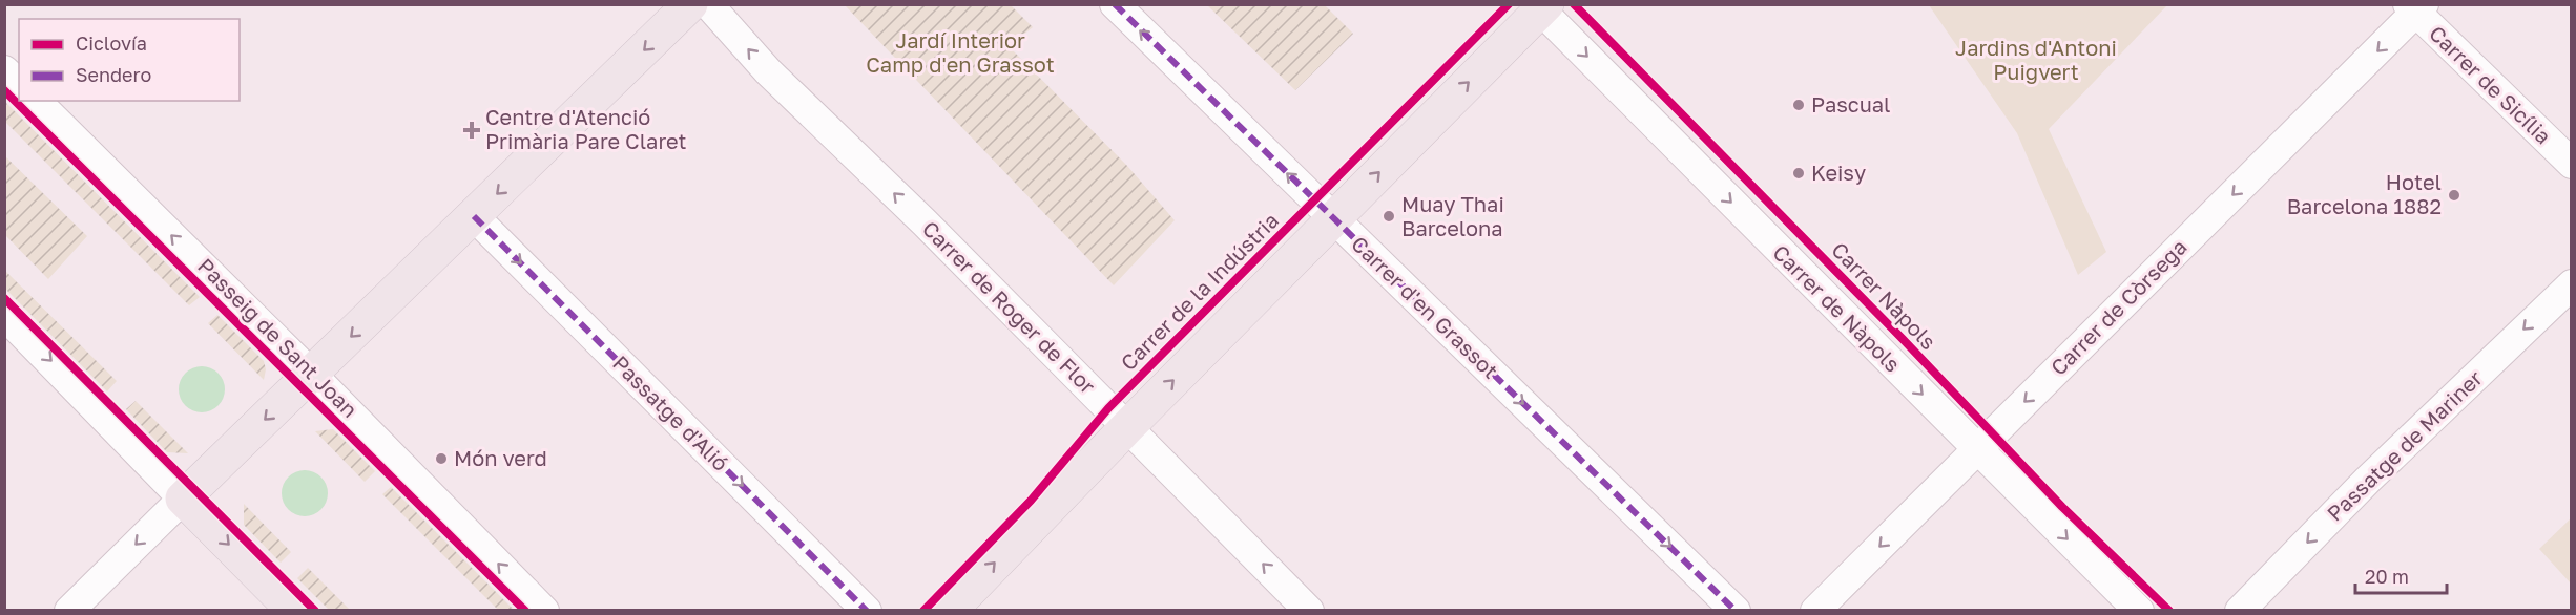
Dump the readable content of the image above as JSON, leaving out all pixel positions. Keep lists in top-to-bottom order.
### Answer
{
  "streets": {
    "street": [
      "Carrer de Sicília",
      "Carrer de Roger de Flor",
      "Carrer d'en Grassot",
      "Carrer de Còrsega",
      "Carrer de Nàpols",
      "Passeig de Sant Joan",
      "Passatge d'Alió",
      "Passatge de Mariner"
    ],
    "cycle path": ["Carrer de la Indústria", "Carrer Nàpols"]
  },
  "crossings": [
    ["Carrer de Sicília", "Carrer de Còrsega"],
    ["Carrer de Còrsega", "Carrer de Nàpols"]
  ],
  "one_way": [
    "Carrer de Roger de Flor",
    "Carrer de Còrsega",
    "Carrer de Nàpols",
    "Passatge d'Alió",
    "Passatge de Mariner"
  ],
  "parks": ["Jardí Interior Camp d'en Grassot", "Jardins d'Antoni Puigvert"],
  "places": {
    "other": [
      "Pascual",
      "Keisy",
      "Hotel Barcelona 1882",
      "Muay Thai Barcelona",
      "Món verd"
    ],
    "health": ["Centre d'Atenció Primària Pare Claret"]
  },
  "legend": ["Ciclovía", "Sendero"],
  "scale_bar": "20 m"
}
